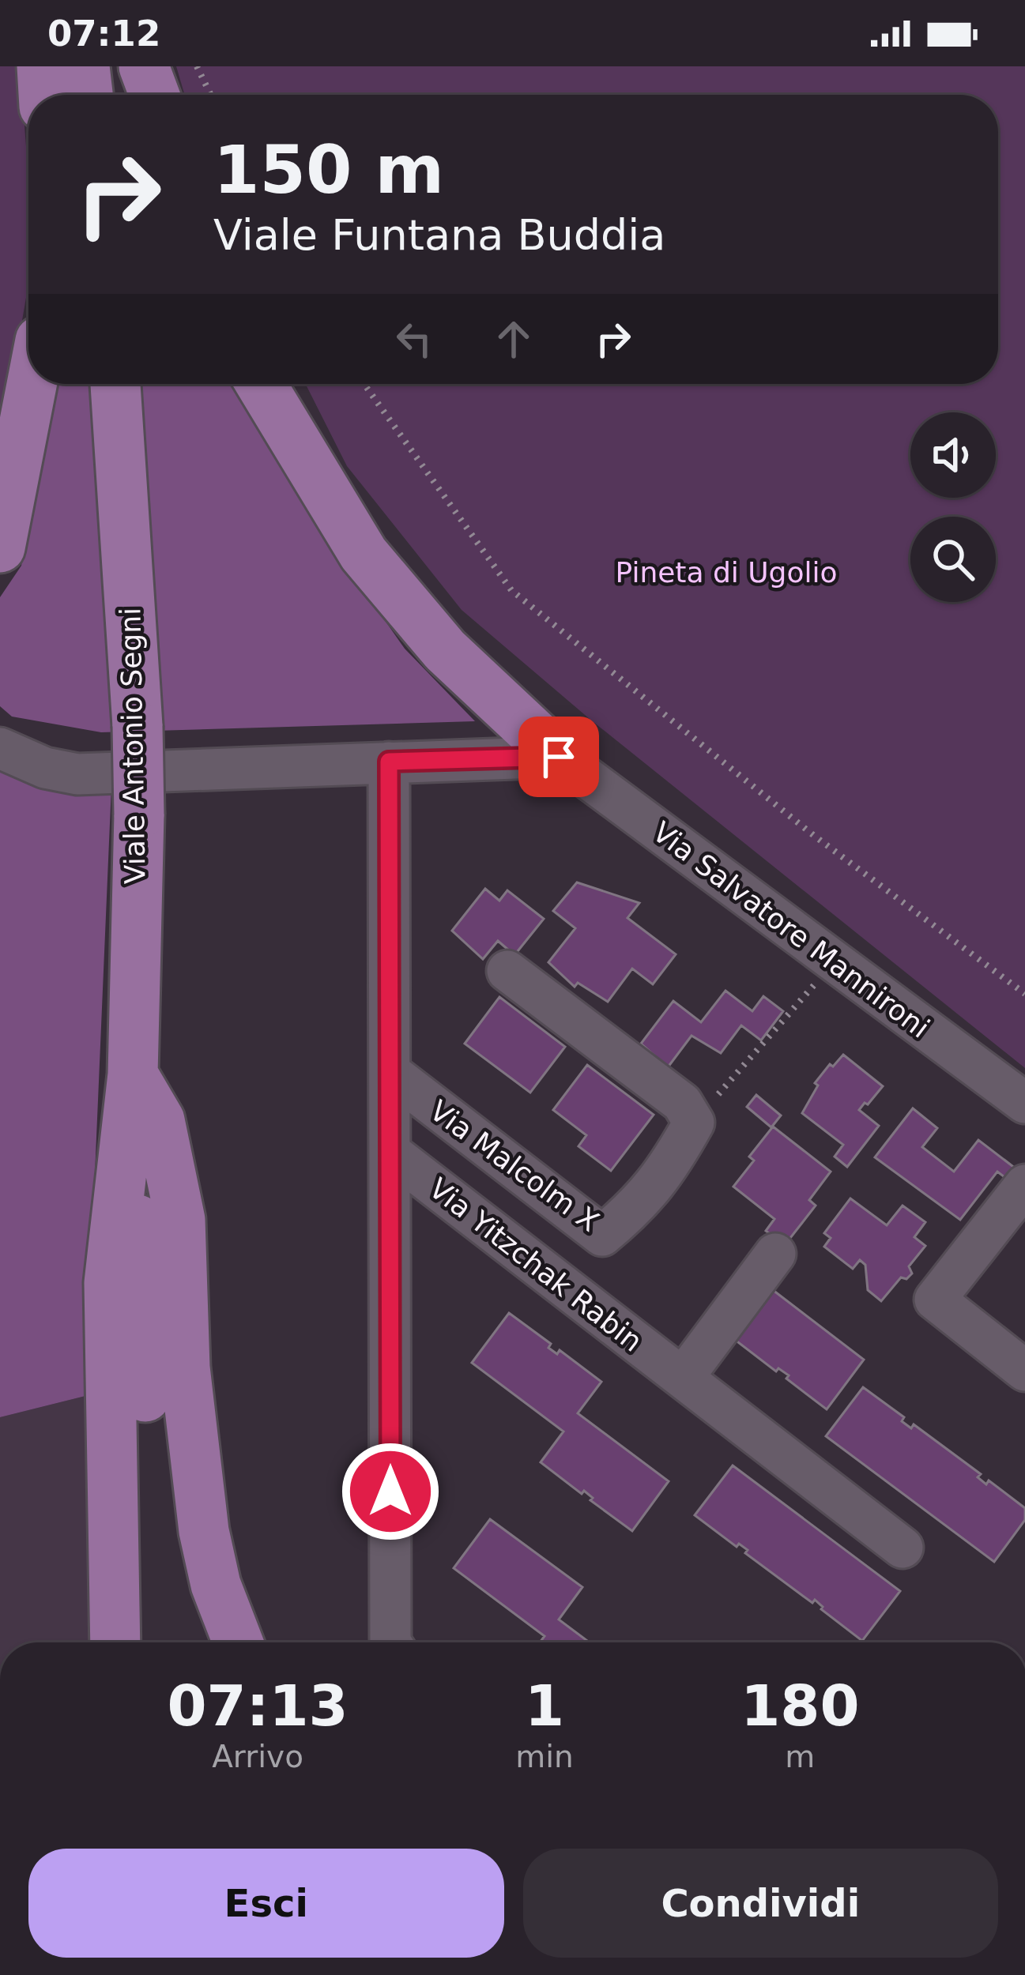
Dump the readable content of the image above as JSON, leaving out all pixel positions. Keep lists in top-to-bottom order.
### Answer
{
  "streets": {
    "main road": ["Viale Antonio Segni"],
    "street": ["Via Salvatore Mannironi", "Via Malcolm X", "Via Yitzchak Rabin"]
  },
  "parks": ["Pineta di Ugolio"],
  "page": {
    "status": "07:12",
    "turn": ["150 m", "Viale Funtana Buddia"],
    "eta": [
      "07:13",
      "Arrivo",
      "1",
      "min",
      "180",
      "m"
    ],
    "buttons": ["Esci", "Condividi"]
  }
}
